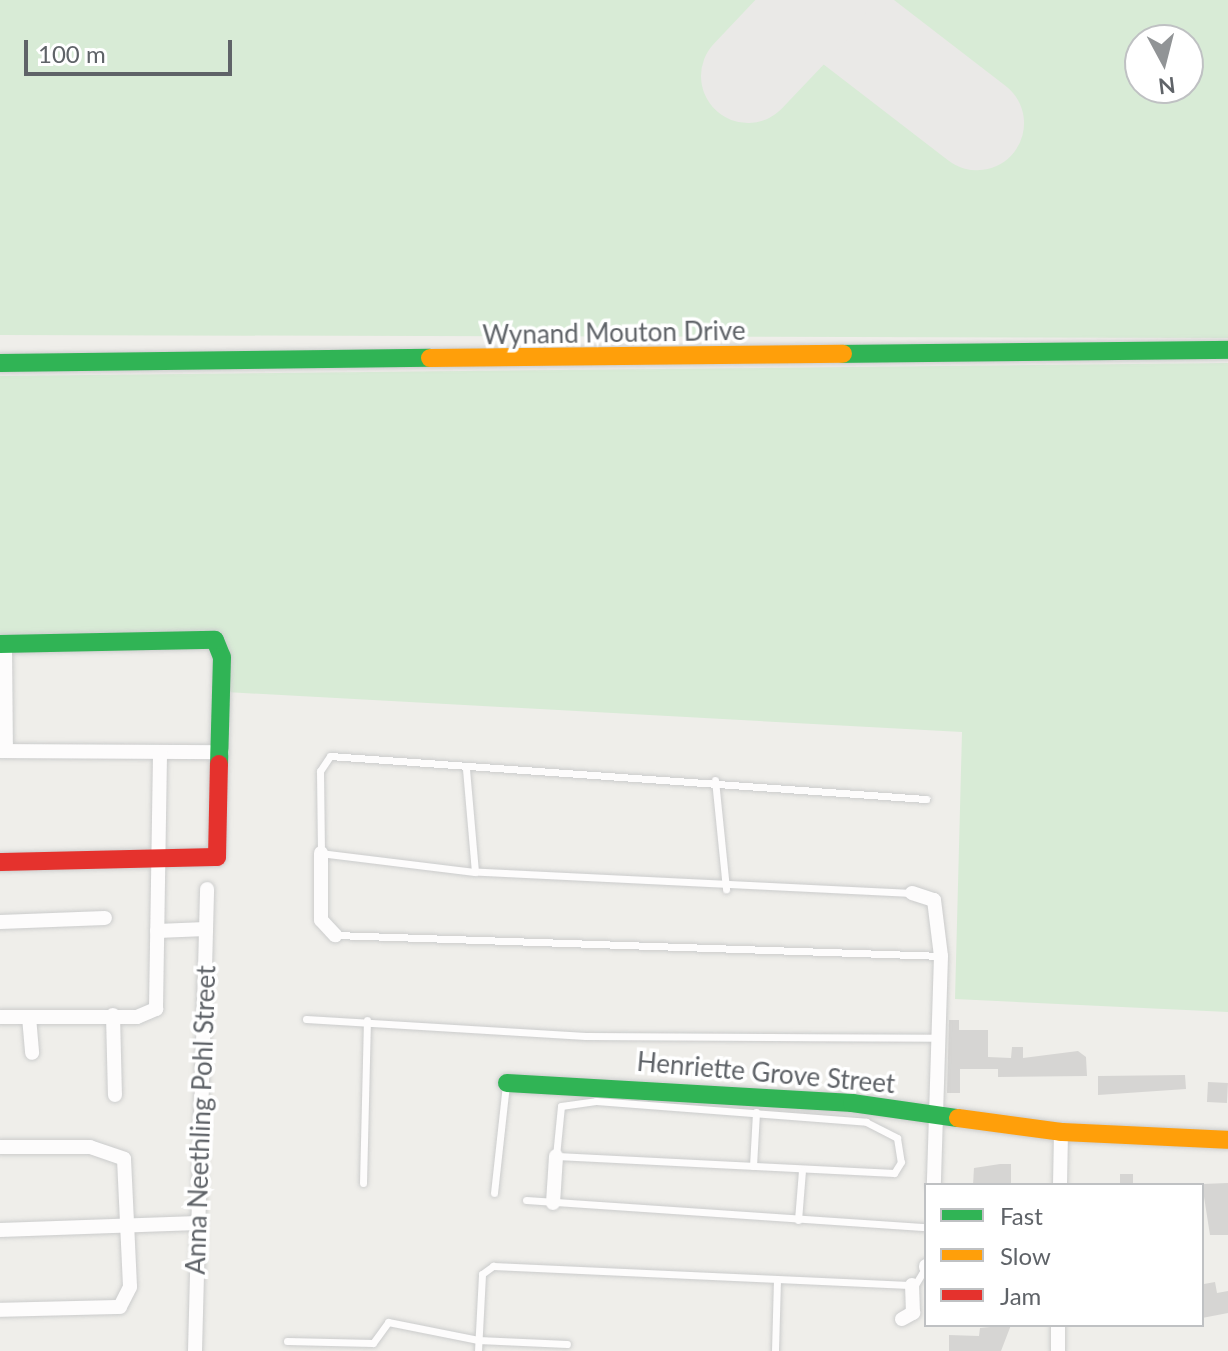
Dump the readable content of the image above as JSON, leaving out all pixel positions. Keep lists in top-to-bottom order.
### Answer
{
  "streets": {
    "street": ["Wynand Mouton Drive", "Henriette Grove Street", "Anna Neethling Pohl Street"]
  },
  "legend": ["Fast", "Slow", "Jam"],
  "scale_bar": "100 m",
  "north": "bottom"
}
